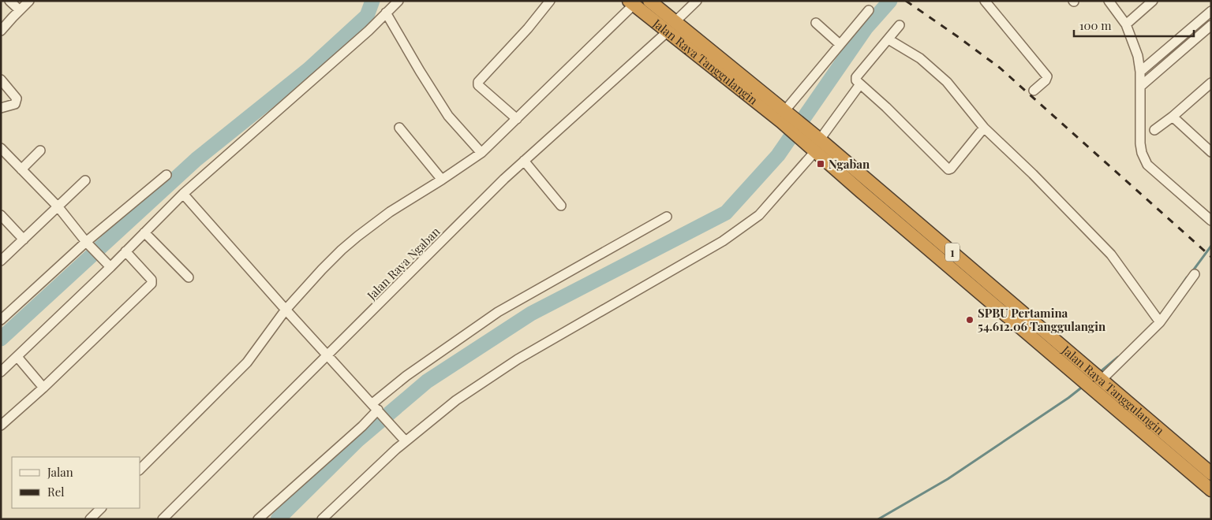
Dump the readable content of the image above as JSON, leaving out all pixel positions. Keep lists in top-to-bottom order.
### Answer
{
  "streets": {
    "highway": ["Jalan Raya Tanggulangin", "1"],
    "street": ["Jalan Raya Ngaban"]
  },
  "crossings": [
    ["Jalan Raya Tanggulangin", "1"],
    ["Jalan Raya Tanggulangin", "Jalan Raya Ngaban"],
    ["1", "Jalan Raya Ngaban"]
  ],
  "places": {
    "transit": ["Ngaban"],
    "other": ["SPBU Pertamina 54.612.06 Tanggulangin"]
  },
  "legend": ["Jalan", "Rel"],
  "scale_bar": "100 m"
}
